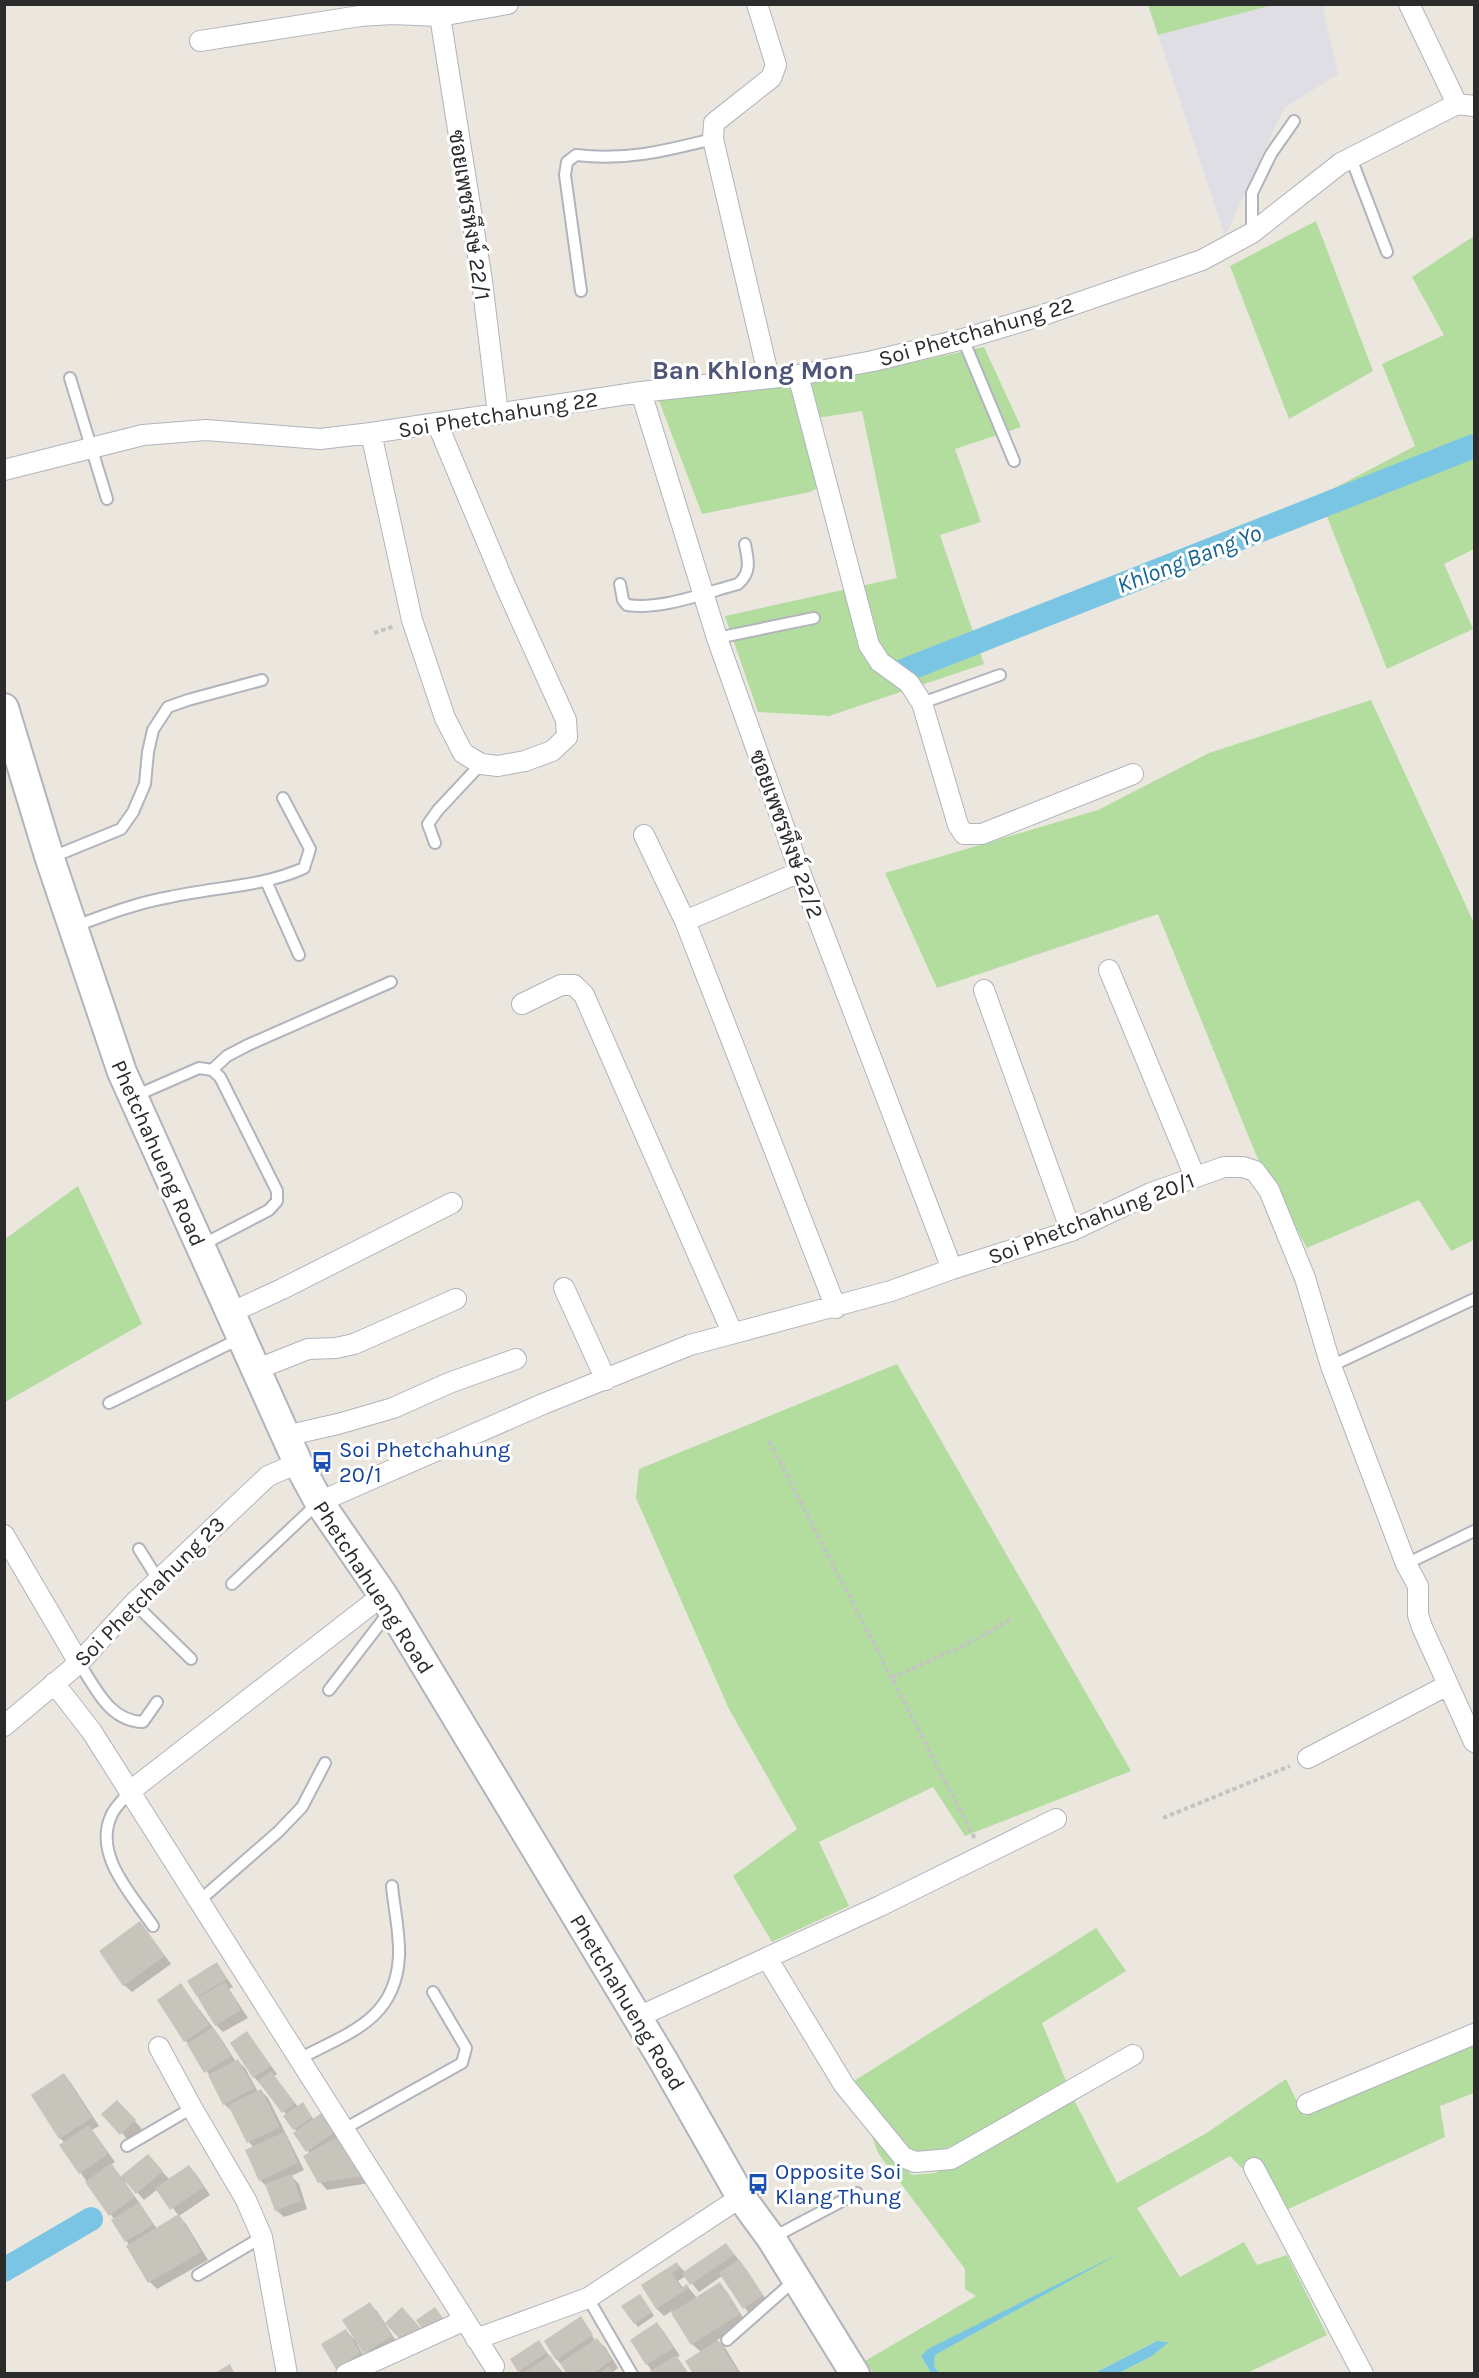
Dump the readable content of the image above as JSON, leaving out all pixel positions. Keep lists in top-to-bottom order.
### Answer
{
  "streets": {
    "main road": ["Phetchahueng Road"],
    "street": [
      "ซอยเพชรหึงษ์ 22/1",
      "Soi Phetchahung 22",
      "ซอยเพชรหึงษ์ 22/2",
      "Soi Phetchahung 20/1",
      "Soi Phetchahung 23"
    ]
  },
  "crossings": [
    ["ซอยเพชรหึงษ์ 22/1", "Soi Phetchahung 22"],
    ["Soi Phetchahung 22", "ซอยเพชรหึงษ์ 22/2"],
    ["ซอยเพชรหึงษ์ 22/2", "Soi Phetchahung 20/1"],
    ["Phetchahueng Road", "Soi Phetchahung 20/1"],
    ["Phetchahueng Road", "Soi Phetchahung 23"]
  ],
  "districts": ["Ban Khlong Mon"],
  "water": ["Khlong Bang Yo"],
  "places": {
    "bus stop": ["Soi Phetchahung 20/1", "Opposite Soi Klang Thung"]
  }
}
